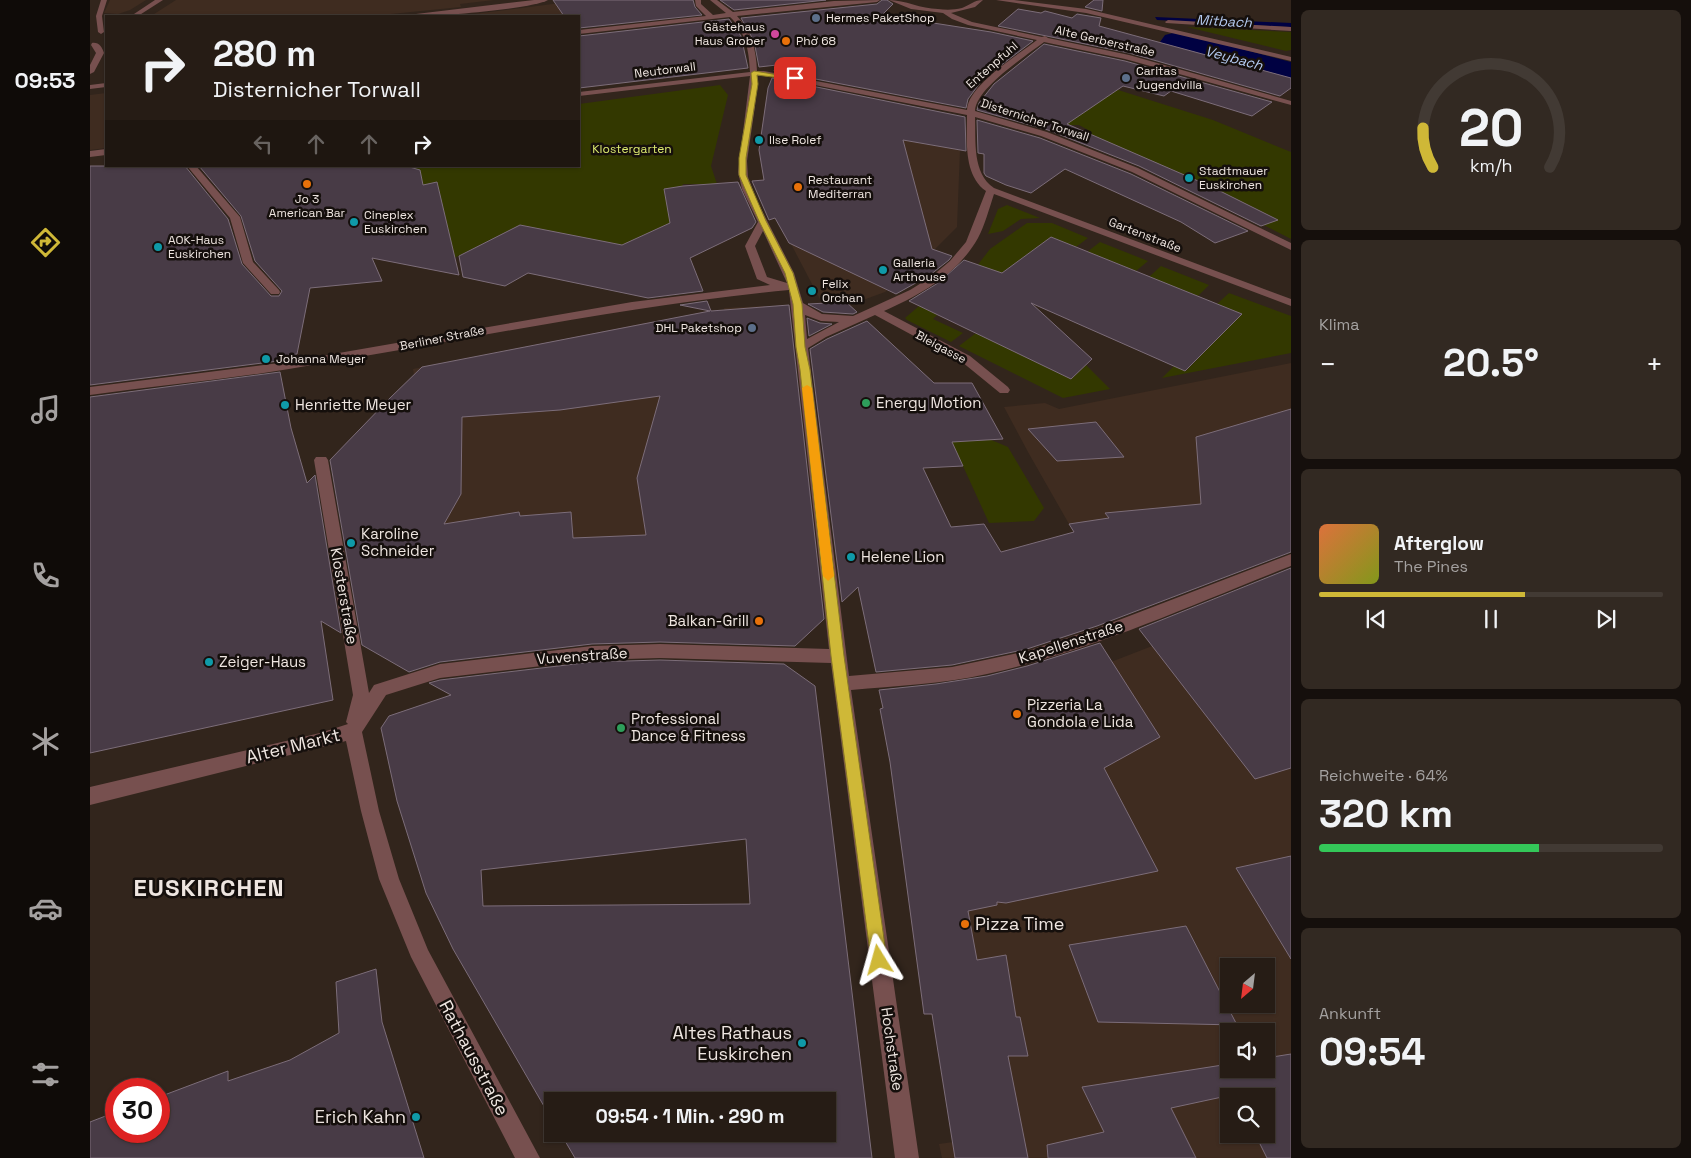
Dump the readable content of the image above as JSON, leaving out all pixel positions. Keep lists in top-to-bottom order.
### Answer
{
  "streets": {
    "street": [
      "Alte Gerberstraße",
      "Entenpfuhl",
      "Neutorwall",
      "Disternicher Torwall",
      "Gartenstraße",
      "Berliner Straße",
      "Bleigasse",
      "Klosterstraße",
      "Kapellenstraße",
      "Vuvenstraße",
      "Alter Markt",
      "Hochstraße",
      "Rathausstraße"
    ]
  },
  "crossings": [
    ["Alte Gerberstraße", "Entenpfuhl"],
    ["Entenpfuhl", "Disternicher Torwall"],
    ["Entenpfuhl", "Gartenstraße"],
    ["Neutorwall", "Disternicher Torwall"],
    ["Neutorwall", "Hochstraße"],
    ["Disternicher Torwall", "Hochstraße"],
    ["Berliner Straße", "Hochstraße"],
    ["Klosterstraße", "Vuvenstraße"],
    ["Klosterstraße", "Alter Markt"],
    ["Kapellenstraße", "Hochstraße"],
    ["Vuvenstraße", "Alter Markt"],
    ["Vuvenstraße", "Hochstraße"],
    ["Alter Markt", "Rathausstraße"]
  ],
  "districts": ["EUSKIRCHEN"],
  "water": ["Mitbach", "Veybach"],
  "parks": ["Klostergarten"],
  "places": [
    "Hermes PaketShop",
    "Gästehaus Haus Grober",
    "Phở 68",
    "Caritas Jugendvilla",
    "Ilse Rolef",
    "Stadtmauer Euskirchen",
    "Jo 3 American Bar",
    "Restaurant Mediterran",
    "Cineplex Euskirchen",
    "AOK-Haus Euskirchen",
    "Galleria Arthouse",
    "Felix Orchan",
    "DHL Paketshop",
    "Johanna Meyer",
    "Energy Motion",
    "Henriette Meyer",
    "Karoline Schneider",
    "Helene Lion",
    "Balkan-Grill",
    "Zeiger-Haus",
    "Pizzeria La Gondola e Lida",
    "Professional Dance & Fitness",
    "Pizza Time",
    "Altes Rathaus Euskirchen",
    "Erich Kahn"
  ],
  "north": "bottom left",
  "page": {
    "tabs": "09:53",
    "turn": ["280 m", "Disternicher Torwall"],
    "tile": [
      "Klima",
      ["Reichweite · 64%", "320 km"],
      ["Ankunft", "09:54"]
    ],
    "heat": ["−", "20.5°", "+"],
    "song": ["Afterglow", "The Pines"],
    "limit": "30",
    "trip": "09:54 · 1 Min. · 290 m",
    "gauge": ["20", "km/h"]
  }
}
